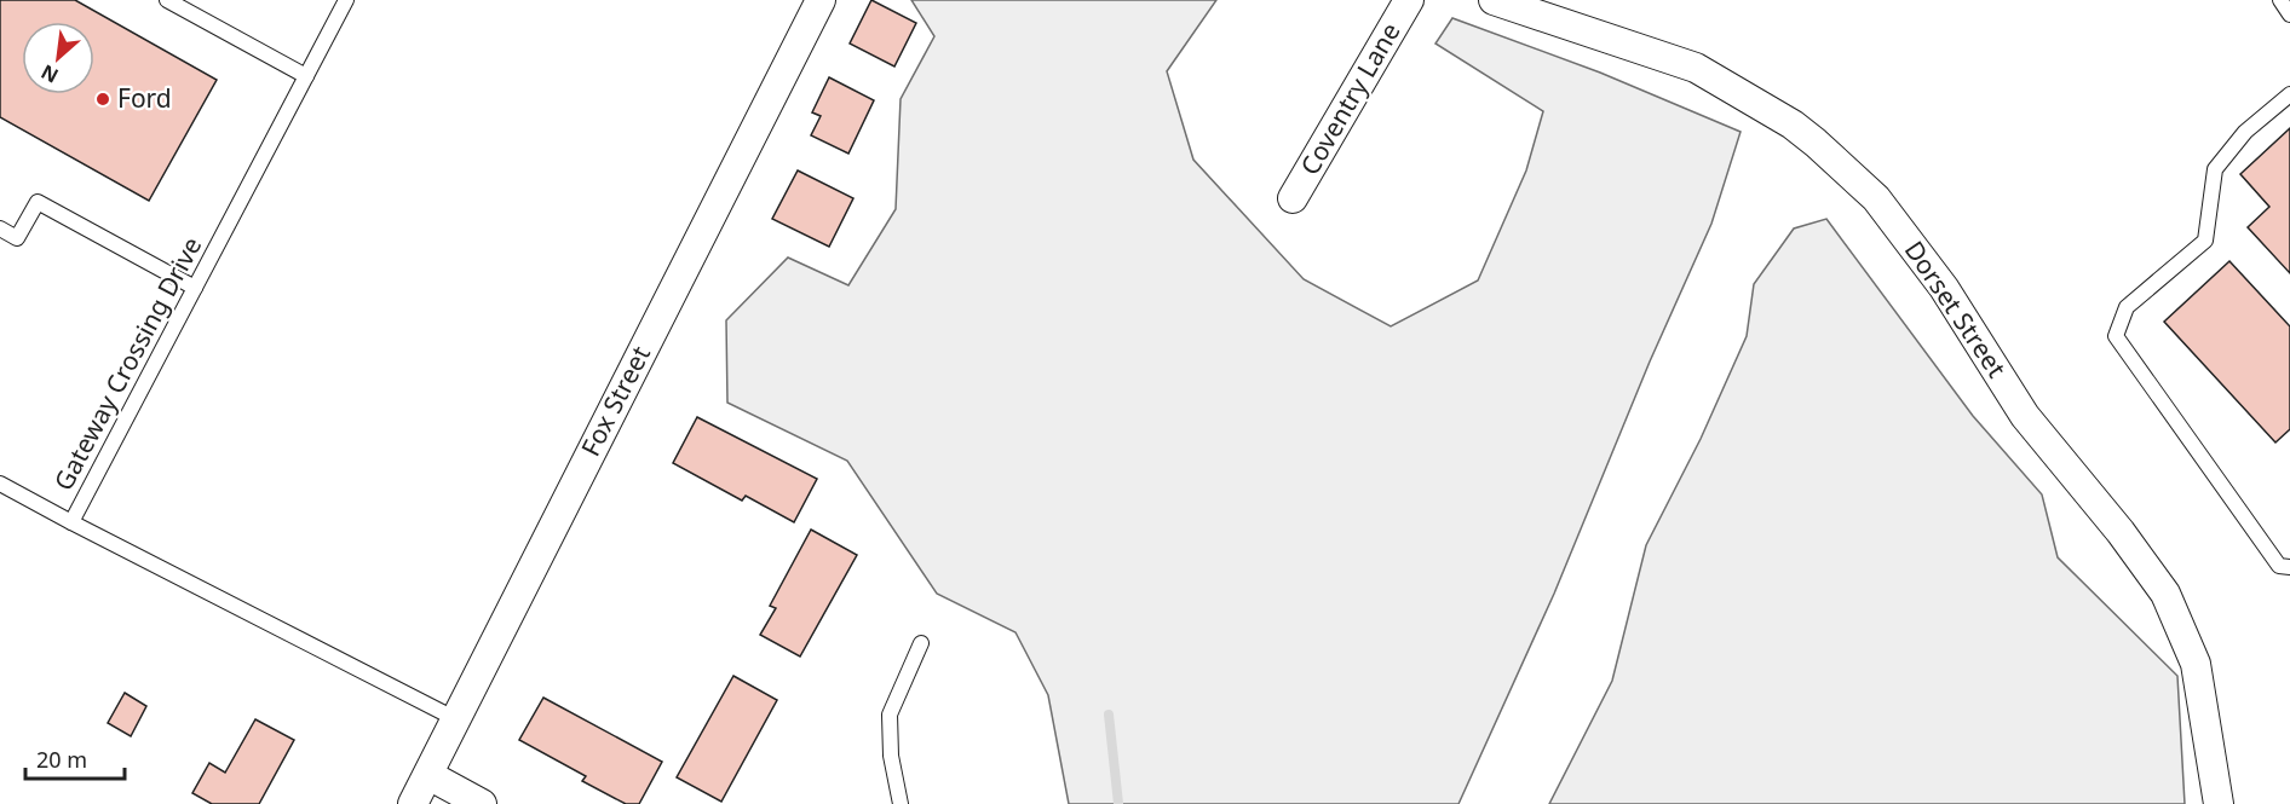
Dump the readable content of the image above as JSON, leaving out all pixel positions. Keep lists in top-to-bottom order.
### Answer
{
  "streets": {
    "street": ["Coventry Lane", "Dorset Street", "Fox Street"],
    "lane": ["Gateway Crossing Drive"]
  },
  "crossings": [
    ["Gateway Crossing Drive", "Fox Street"]
  ],
  "places": ["Ford"],
  "scale_bar": "20 m",
  "north": "bottom left"
}
